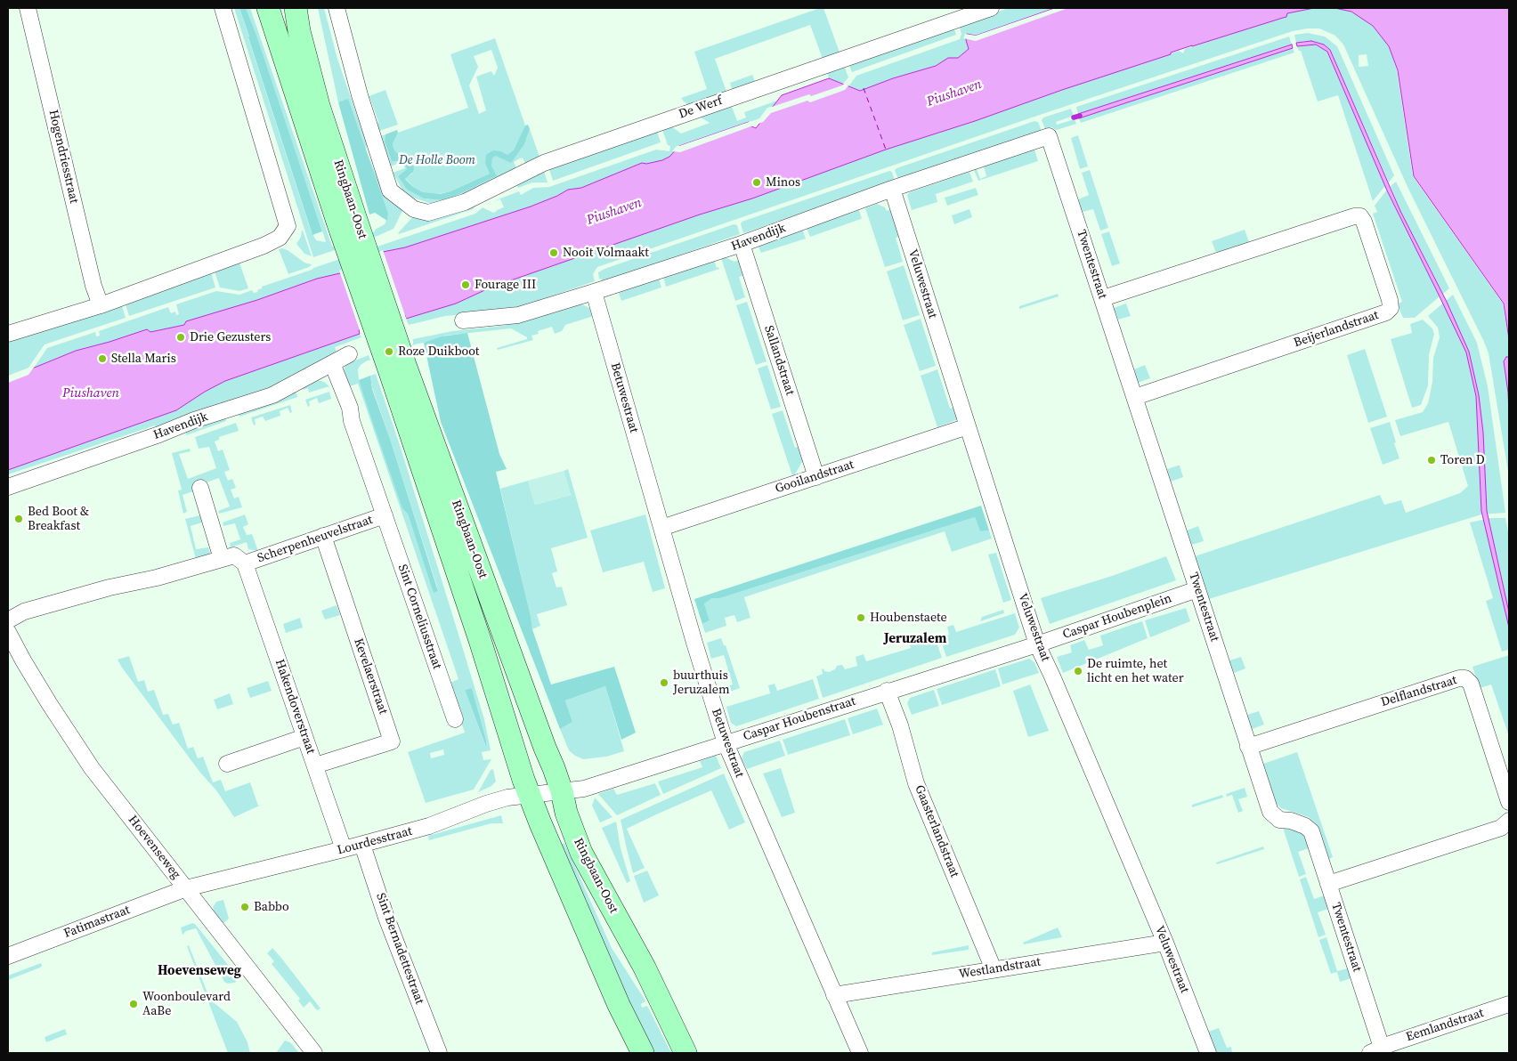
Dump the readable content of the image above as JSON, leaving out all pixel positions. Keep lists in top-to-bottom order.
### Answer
{
  "streets": {
    "main road": ["Ringbaan-Oost"],
    "street": [
      "De Werf",
      "Hogendriesstraat",
      "Havendijk",
      "Twentestraat",
      "Veluwestraat",
      "Beijerlandstraat",
      "Sallandstraat",
      "Betuwestraat",
      "Gooilandstraat",
      "Scherpenheuvelstraat",
      "Sint Corneliusstraat",
      "Caspar Houbenplein",
      "Kevelaerstraat",
      "Delflandstraat",
      "Hakendoverstraat",
      "Caspar Houbenstraat",
      "Gaasterlandstraat",
      "Lourdesstraat",
      "Hoevenseweg",
      "Fatimastraat",
      "Sint Bernadettestraat",
      "Westlandstraat",
      "Eemlandstraat"
    ]
  },
  "crossings": [
    ["Ringbaan-Oost", "Caspar Houbenstraat"],
    ["Ringbaan-Oost", "Lourdesstraat"],
    ["Havendijk", "Twentestraat"],
    ["Havendijk", "Veluwestraat"],
    ["Havendijk", "Sallandstraat"],
    ["Havendijk", "Betuwestraat"],
    ["Havendijk", "Scherpenheuvelstraat"],
    ["Twentestraat", "Beijerlandstraat"],
    ["Twentestraat", "Caspar Houbenplein"],
    ["Twentestraat", "Delflandstraat"],
    ["Twentestraat", "Eemlandstraat"],
    ["Veluwestraat", "Gooilandstraat"],
    ["Veluwestraat", "Caspar Houbenplein"],
    ["Veluwestraat", "Caspar Houbenstraat"],
    ["Veluwestraat", "Westlandstraat"],
    ["Sallandstraat", "Gooilandstraat"],
    ["Betuwestraat", "Gooilandstraat"],
    ["Betuwestraat", "Caspar Houbenstraat"],
    ["Betuwestraat", "Westlandstraat"],
    ["Scherpenheuvelstraat", "Sint Corneliusstraat"],
    ["Scherpenheuvelstraat", "Kevelaerstraat"],
    ["Scherpenheuvelstraat", "Hakendoverstraat"],
    ["Caspar Houbenplein", "Caspar Houbenstraat"],
    ["Kevelaerstraat", "Hakendoverstraat"],
    ["Hakendoverstraat", "Lourdesstraat"],
    ["Caspar Houbenstraat", "Gaasterlandstraat"],
    ["Caspar Houbenstraat", "Lourdesstraat"],
    ["Gaasterlandstraat", "Westlandstraat"],
    ["Lourdesstraat", "Hoevenseweg"],
    ["Lourdesstraat", "Fatimastraat"],
    ["Lourdesstraat", "Sint Bernadettestraat"],
    ["Hoevenseweg", "Fatimastraat"]
  ],
  "districts": ["Jeruzalem", "Hoevenseweg"],
  "water": ["Piushaven"],
  "parks": ["De Holle Boom"],
  "places": [
    "Minos",
    "Nooit Volmaakt",
    "Fourage III",
    "Drie Gezusters",
    "Roze Duikboot",
    "Stella Maris",
    "Toren D",
    "Bed Boot & Breakfast",
    "Houbenstaete",
    "De ruimte, het licht en het water",
    "buurthuis Jeruzalem",
    "Babbo",
    "Woonboulevard AaBe"
  ]
}
